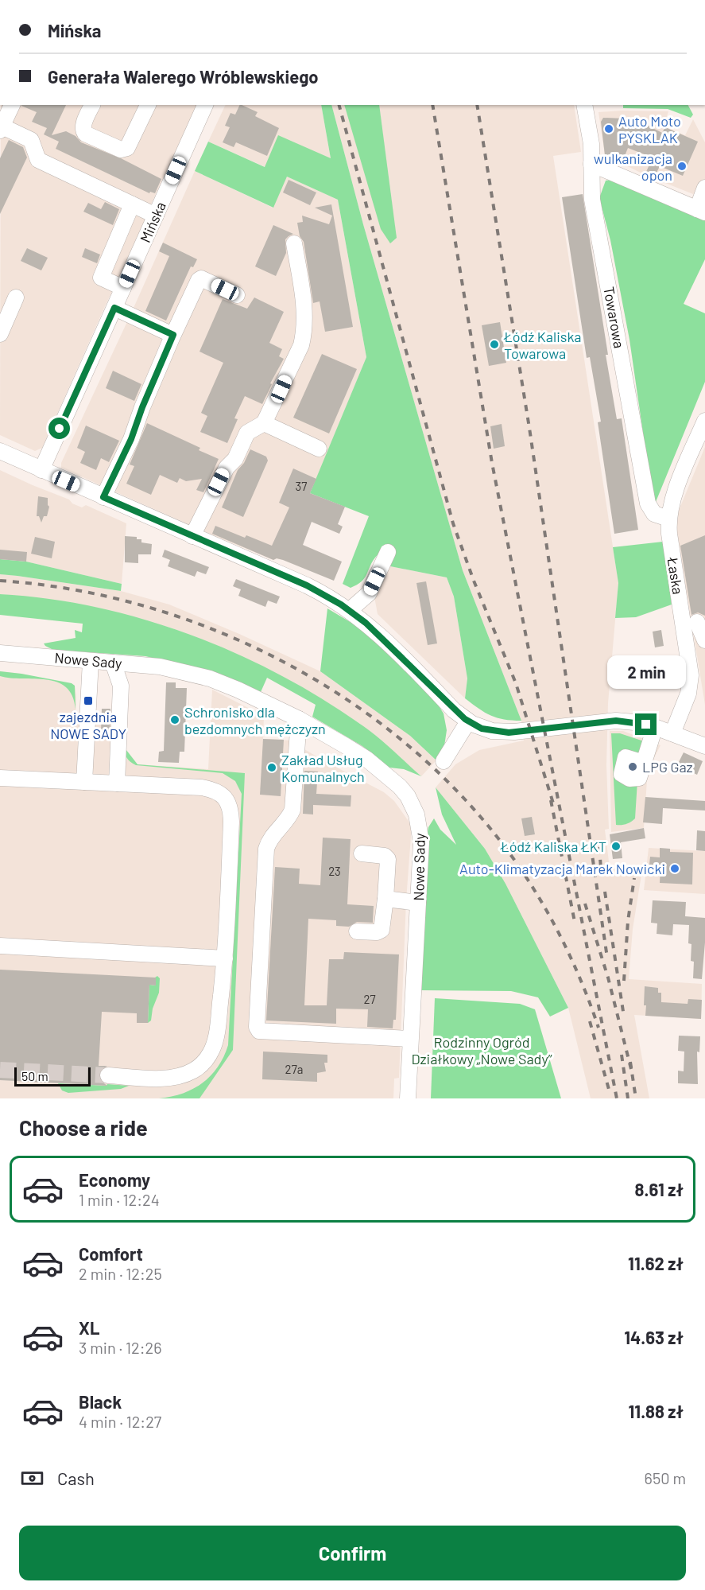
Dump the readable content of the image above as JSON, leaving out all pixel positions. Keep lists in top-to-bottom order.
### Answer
{
  "streets": {
    "street": [
      "Mińska",
      "Towarowa",
      "Łaska",
      "Nowe Sady"
    ]
  },
  "crossings": [
    ["Towarowa", "Łaska"]
  ],
  "parks": ["Rodzinny Ogród Działkowy „Nowe Sady”"],
  "places": {
    "other": [
      "Auto Moto PYSKLAK",
      "wulkanizacja opon",
      "Łódź Kaliska Towarowa",
      "Schronisko dla bezdomnych mężczyzn",
      "LPG Gaz",
      "Zakład Usług Komunalnych",
      "Łódź Kaliska ŁKT",
      "Auto-Klimatyzacja Marek Nowicki"
    ],
    "transit": ["zajezdnia NOWE SADY"]
  },
  "house_numbers": [
    "37",
    "23",
    "27",
    "27a"
  ],
  "scale_bar": "50 m",
  "page": {
    "banner": ["Mińska", "Generała Walerego Wróblewskiego"],
    "bubble": "2 min",
    "scale": "50 m",
    "heading": "Choose a ride",
    "list": [
      {
        "name": "Economy",
        "note": "1 min · 12:24",
        "value": "8.61 zł"
      },
      {
        "name": "Comfort",
        "note": "2 min · 12:25",
        "value": "11.62 zł"
      },
      {
        "name": "XL",
        "note": "3 min · 12:26",
        "value": "14.63 zł"
      },
      {
        "name": "Black",
        "note": "4 min · 12:27",
        "value": "11.88 zł"
      }
    ],
    "pay": ["Cash", "650 m"],
    "buttons": "Confirm"
  }
}
